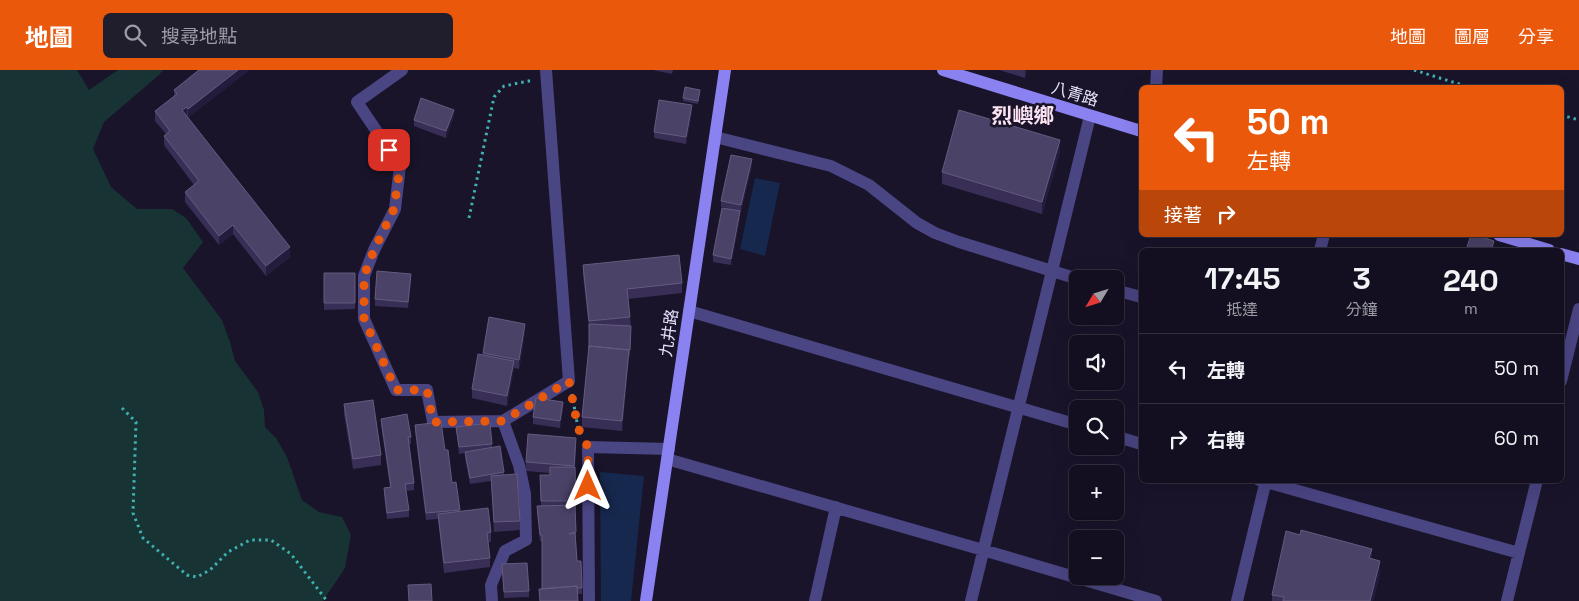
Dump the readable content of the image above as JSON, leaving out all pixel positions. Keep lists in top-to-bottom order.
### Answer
{
  "streets": {
    "main road": ["八青路", "九井路"]
  },
  "districts": ["烈嶼鄉"],
  "north": "bottom left",
  "page": {
    "header": "地圖",
    "search": "搜尋地點",
    "nav": ["地圖", "圖層", "分享"],
    "turn": ["50 m", "左轉"],
    "then": "接著",
    "eta": [
      "17:45",
      "抵達",
      "3",
      "分鐘",
      "240",
      "m"
    ],
    "map_buttons": ["+", "−"],
    "list": [
      {
        "name": "左轉",
        "value": "50 m"
      },
      {
        "name": "右轉",
        "value": "60 m"
      }
    ]
  }
}
